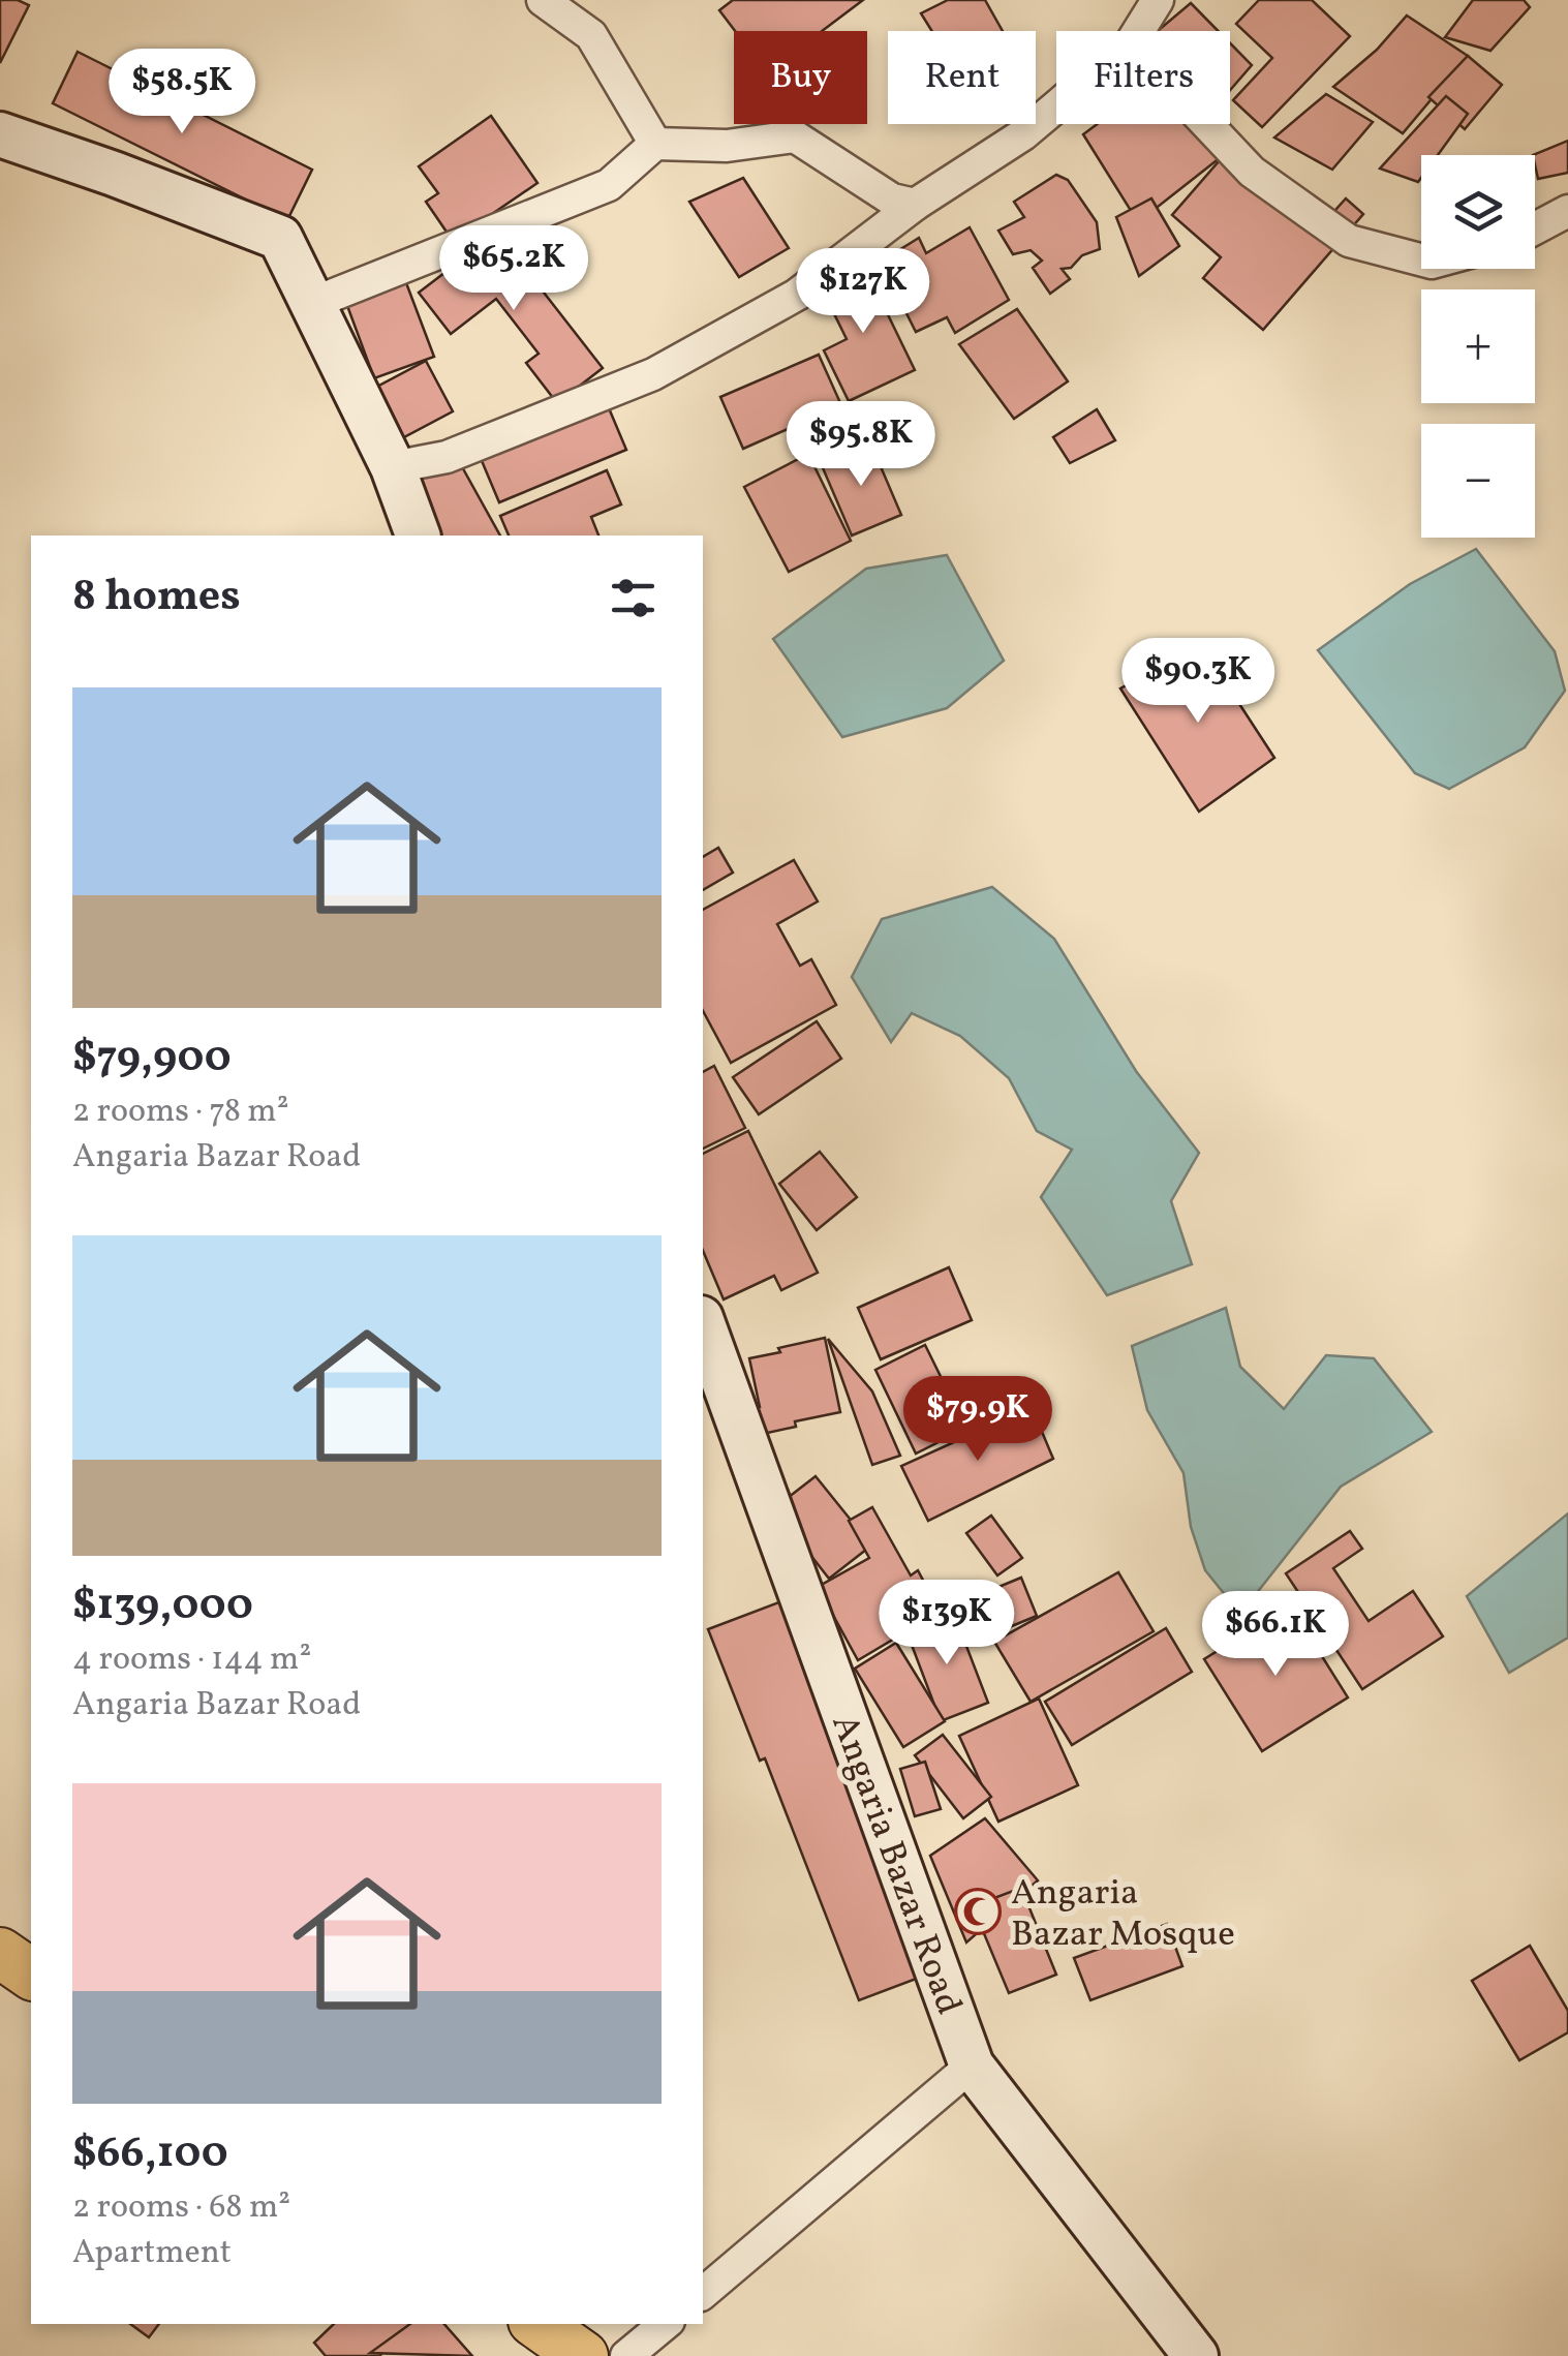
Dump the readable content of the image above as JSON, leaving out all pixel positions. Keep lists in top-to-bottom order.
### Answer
{
  "streets": {
    "main road": ["Angaria Bazar Road"]
  },
  "places": {
    "mosque": ["Angaria Bazar Mosque"]
  },
  "page": {
    "chip": ["Buy", "Rent", "Filters"],
    "price": [
      "$58.5K",
      "$65.2K",
      "$127K",
      "$95.8K",
      "$90.3K",
      "$79.9K",
      "$139K",
      "$66.1K"
    ],
    "map_buttons": ["+", "−"],
    "heading": "8 homes",
    "list": [
      {
        "name": "$79,900",
        "note": "2 rooms · 78 m² · Angaria Bazar Road"
      },
      {
        "name": "$139,000",
        "note": "4 rooms · 144 m² · Angaria Bazar Road"
      },
      {
        "name": "$66,100",
        "note": "2 rooms · 68 m² · Apartment"
      }
    ]
  }
}
